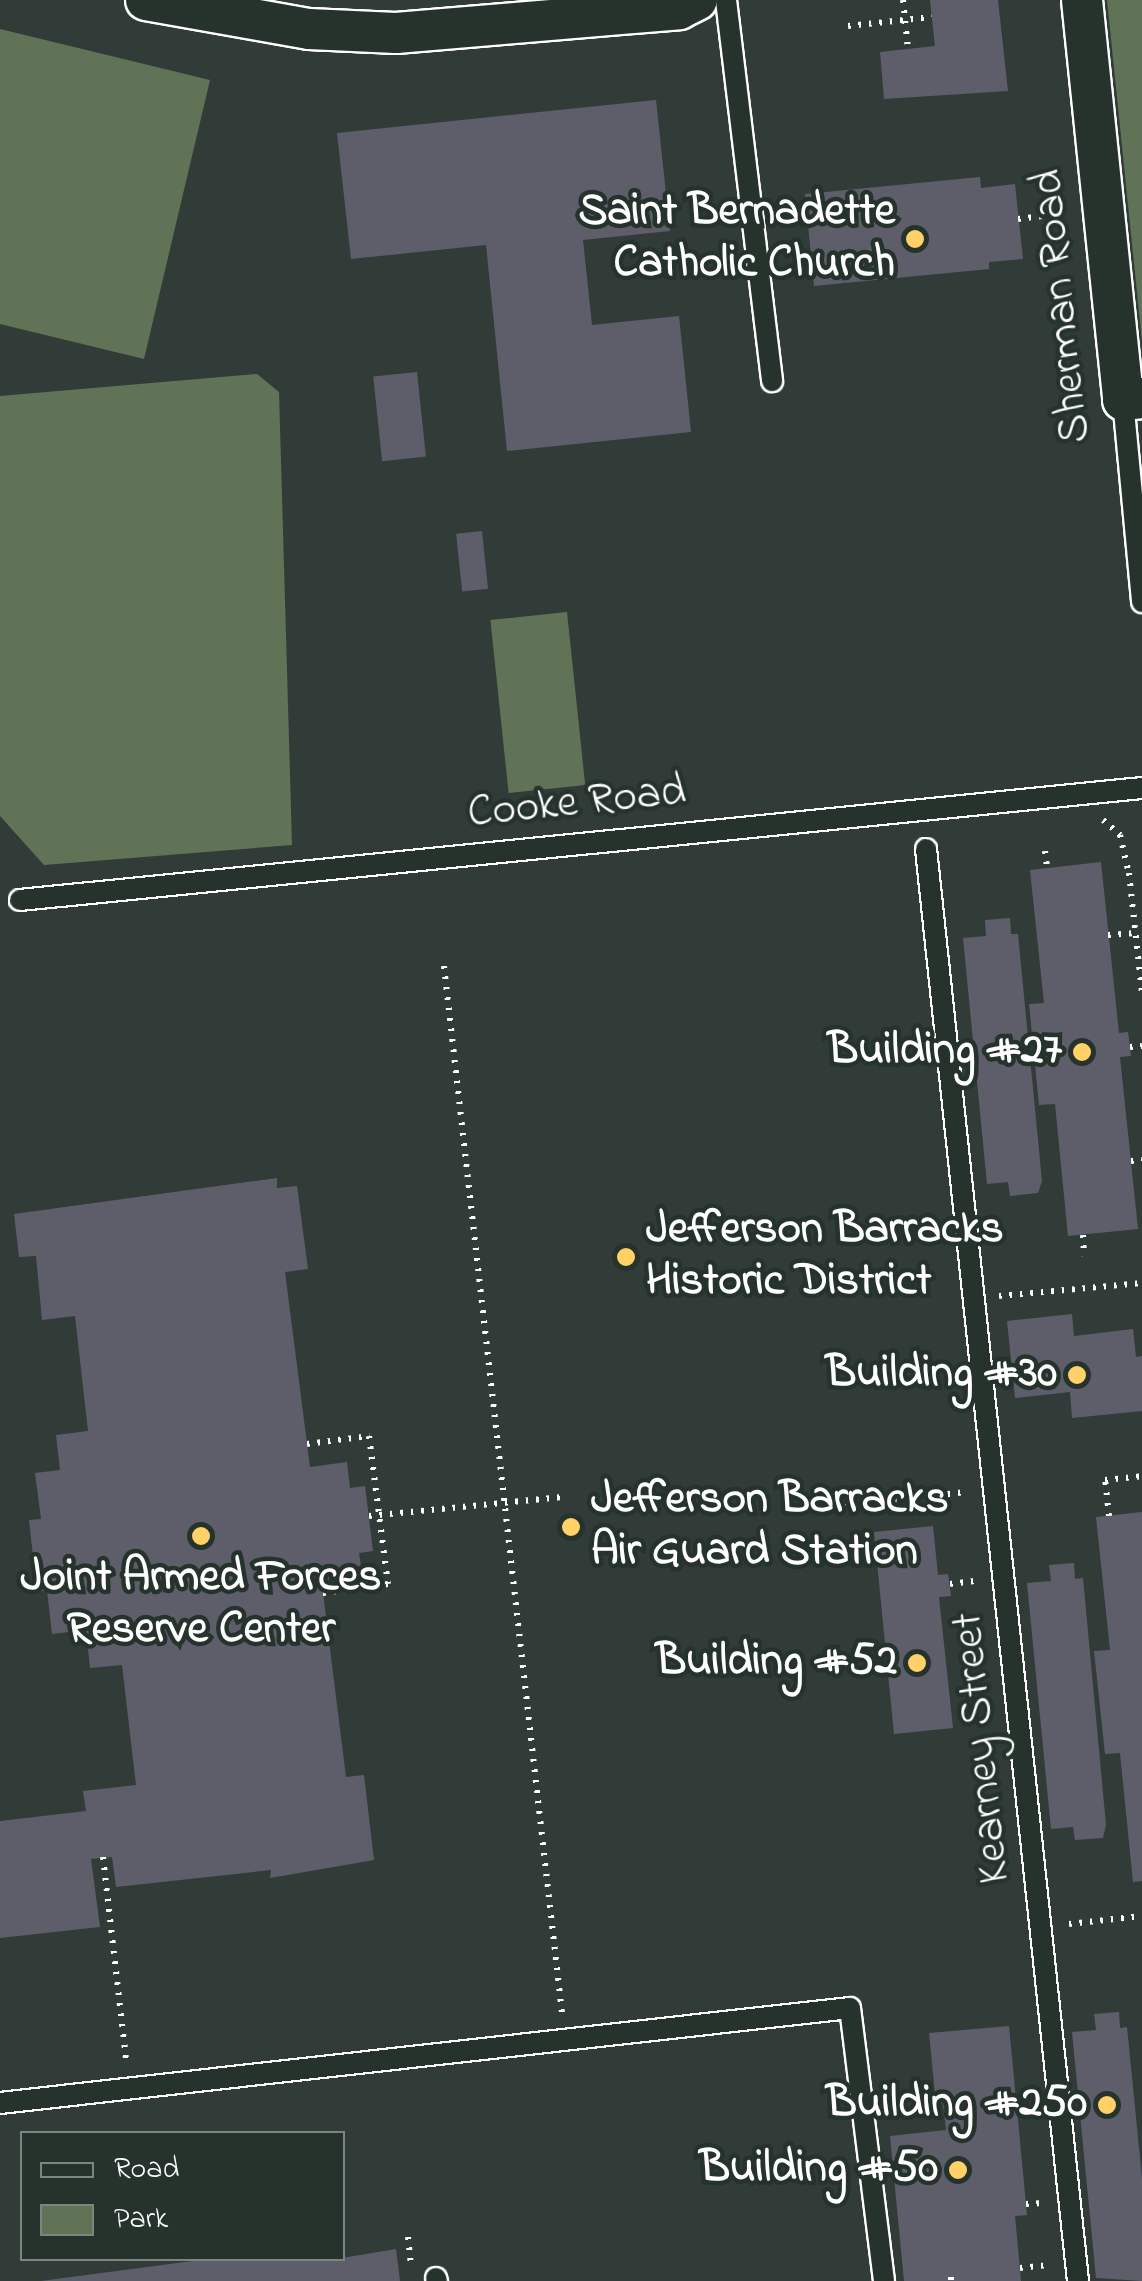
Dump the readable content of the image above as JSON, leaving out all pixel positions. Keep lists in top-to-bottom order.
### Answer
{
  "streets": {
    "street": ["Sherman Road"],
    "lane": ["Cooke Road", "Kearney Street"]
  },
  "places": [
    "Saint Bernadette Catholic Church",
    "Building #27",
    "Jefferson Barracks Historic District",
    "Building #30",
    "Jefferson Barracks Air Guard Station",
    "Joint Armed Forces Reserve Center",
    "Building #52",
    "Building #250",
    "Building #50"
  ],
  "legend": ["Road", "Park"]
}
